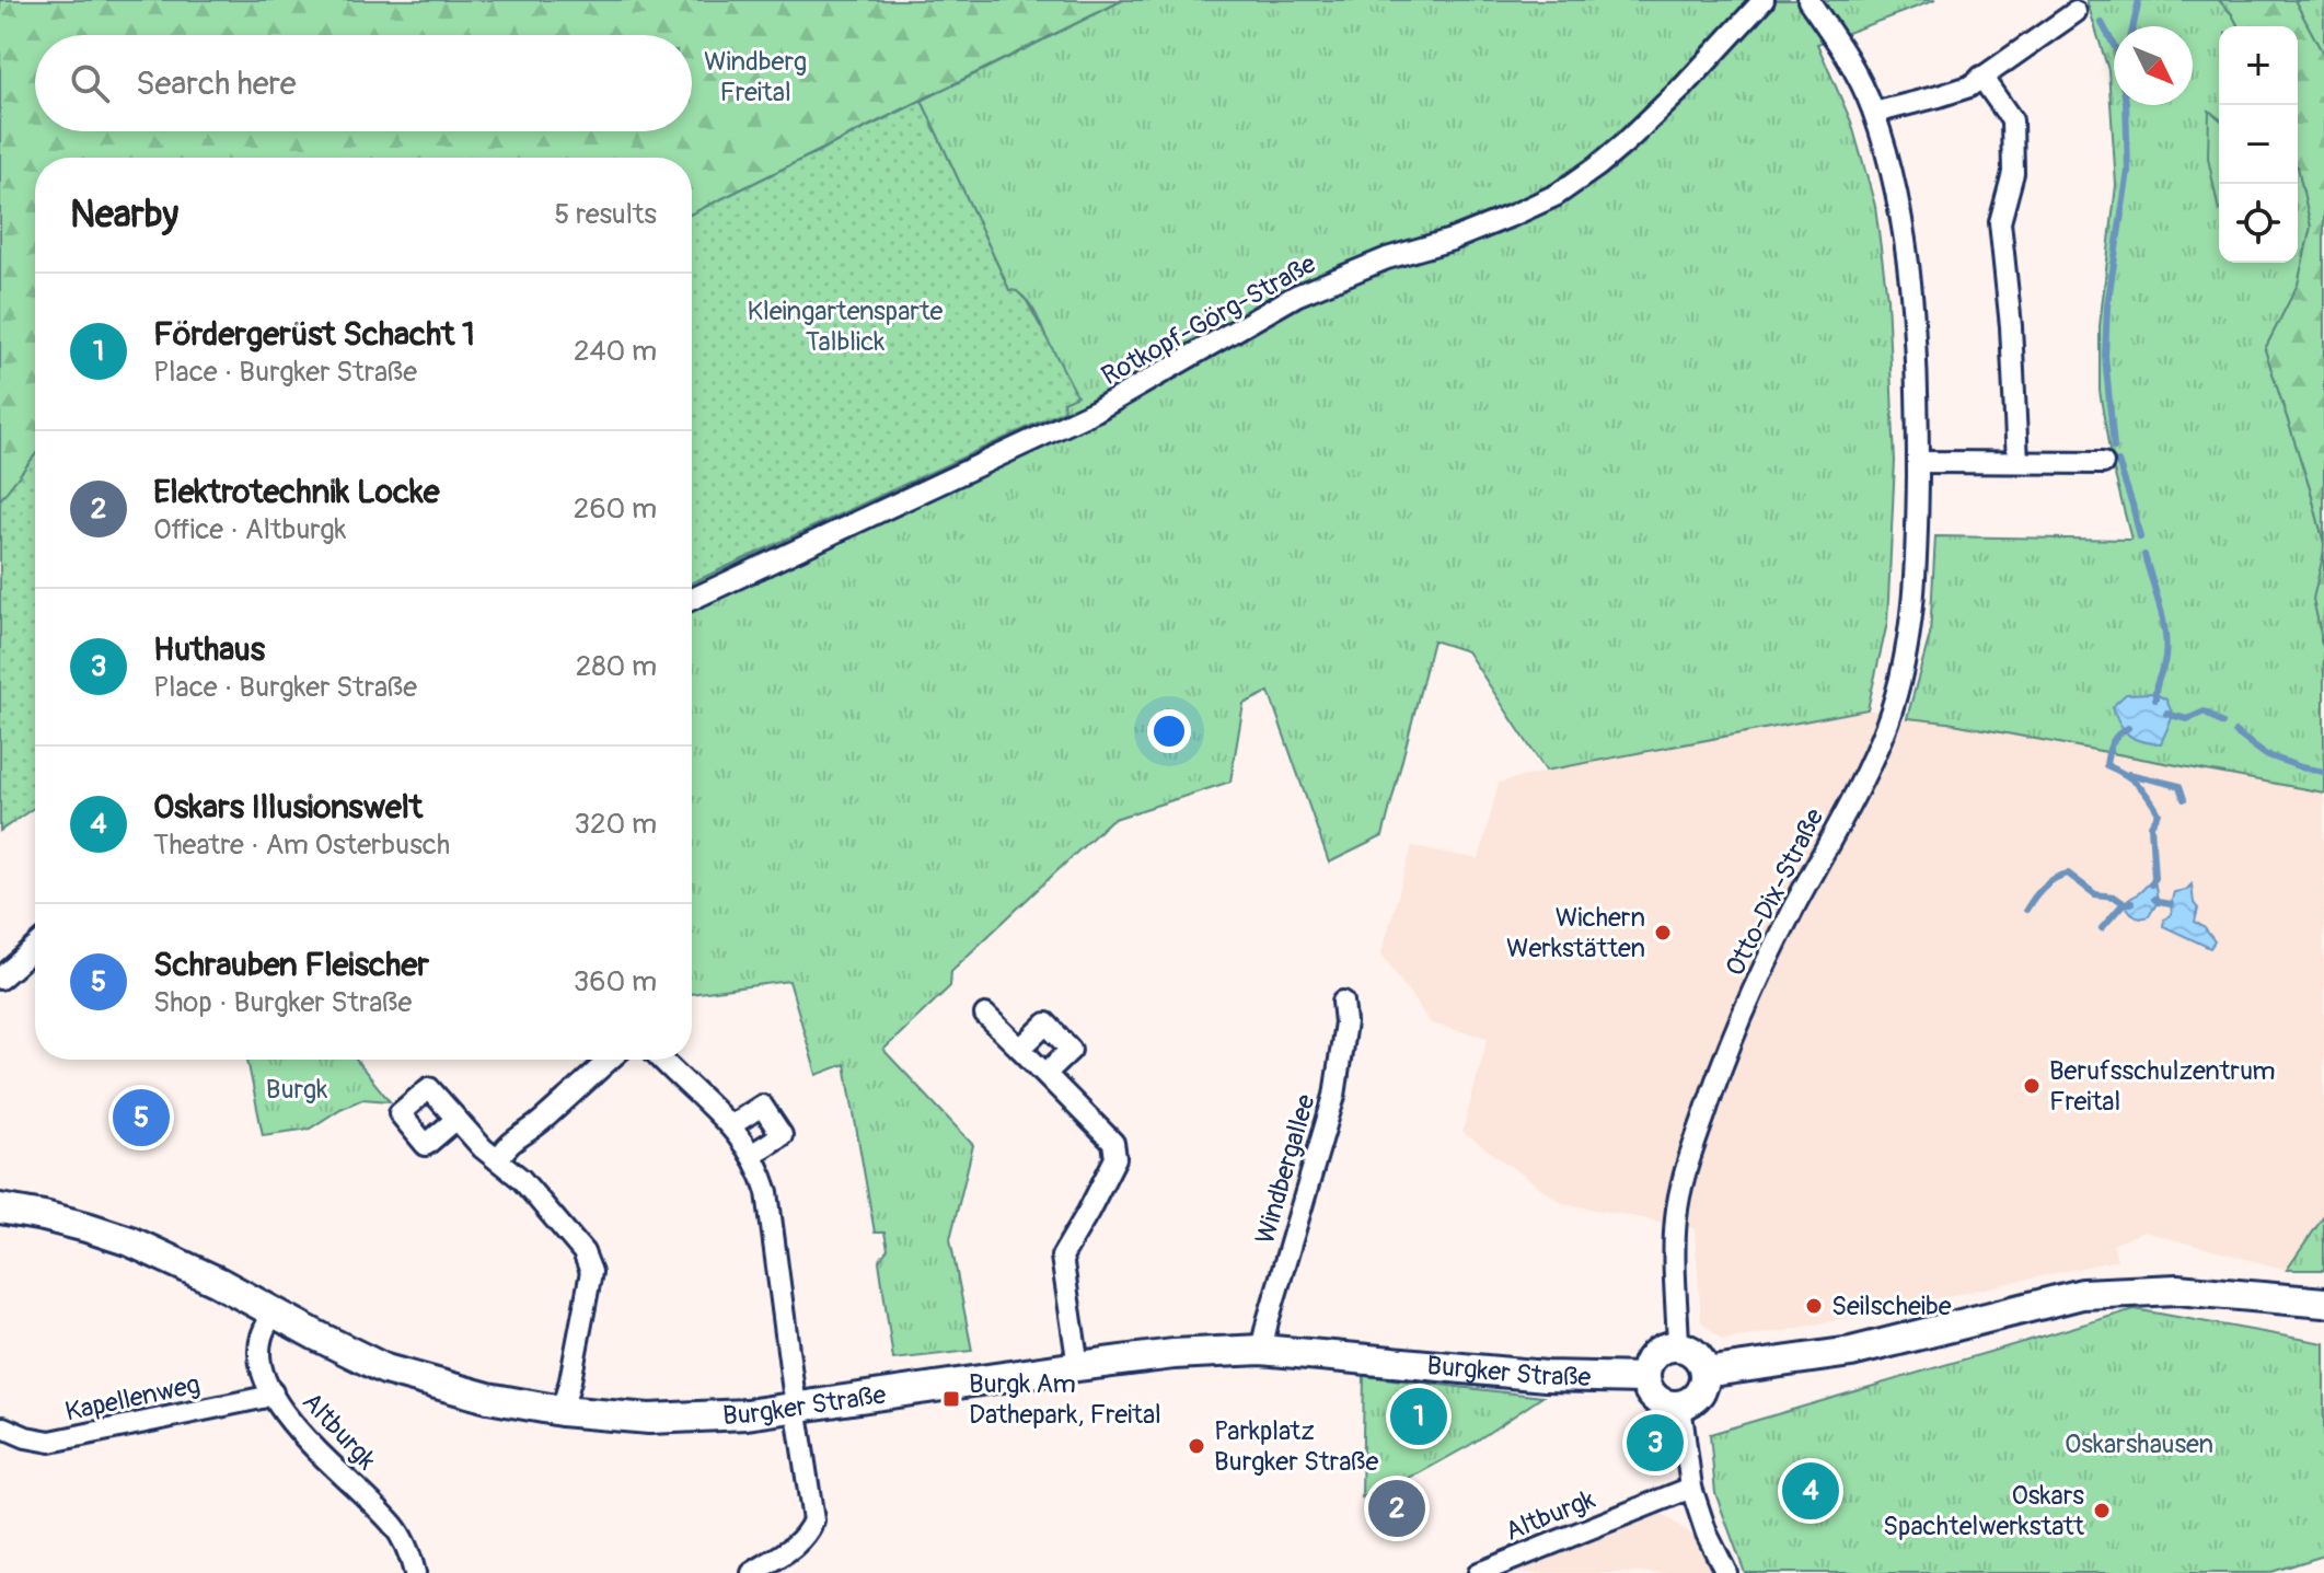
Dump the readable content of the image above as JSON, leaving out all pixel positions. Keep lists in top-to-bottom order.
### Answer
{
  "streets": {
    "main road": ["Burgker Straße"],
    "street": [
      "Rotkopf-Görg-Straße",
      "Otto-Dix-Straße",
      "Windbergallee",
      "Kapellenweg",
      "Altburgk"
    ]
  },
  "crossings": [
    ["Otto-Dix-Straße", "Burgker Straße"],
    ["Windbergallee", "Burgker Straße"],
    ["Burgker Straße", "Altburgk"],
    ["Kapellenweg", "Altburgk"]
  ],
  "parks": [
    "Windberg Freital",
    "Kleingartensparte Talblick",
    "Burgk",
    "Oskarshausen"
  ],
  "places": {
    "other": [
      "Wichern Werkstätten",
      "Berufsschulzentrum Freital",
      "Seilscheibe",
      "Parkplatz Burgker Straße",
      "Oskars Spachtelwerkstatt"
    ],
    "transit": ["Burgk Am Dathepark, Freital"]
  },
  "north": "bottom right",
  "page": {
    "map_buttons": ["+", "−"],
    "search": "Search here",
    "heading": ["Nearby", "5 results"],
    "list": [
      {
        "mark": "1",
        "name": "Fördergerüst Schacht 1",
        "note": "Place · Burgker Straße",
        "value": "240 m"
      },
      {
        "mark": "2",
        "name": "Elektrotechnik Locke",
        "note": "Office · Altburgk",
        "value": "260 m"
      },
      {
        "mark": "3",
        "name": "Huthaus",
        "note": "Place · Burgker Straße",
        "value": "280 m"
      },
      {
        "mark": "4",
        "name": "Oskars Illusionswelt",
        "note": "Theatre · Am Osterbusch",
        "value": "320 m"
      },
      {
        "mark": "5",
        "name": "Schrauben Fleischer",
        "note": "Shop · Burgker Straße",
        "value": "360 m"
      }
    ],
    "pins": [
      "5",
      "1",
      "3",
      "4",
      "2"
    ]
  }
}
